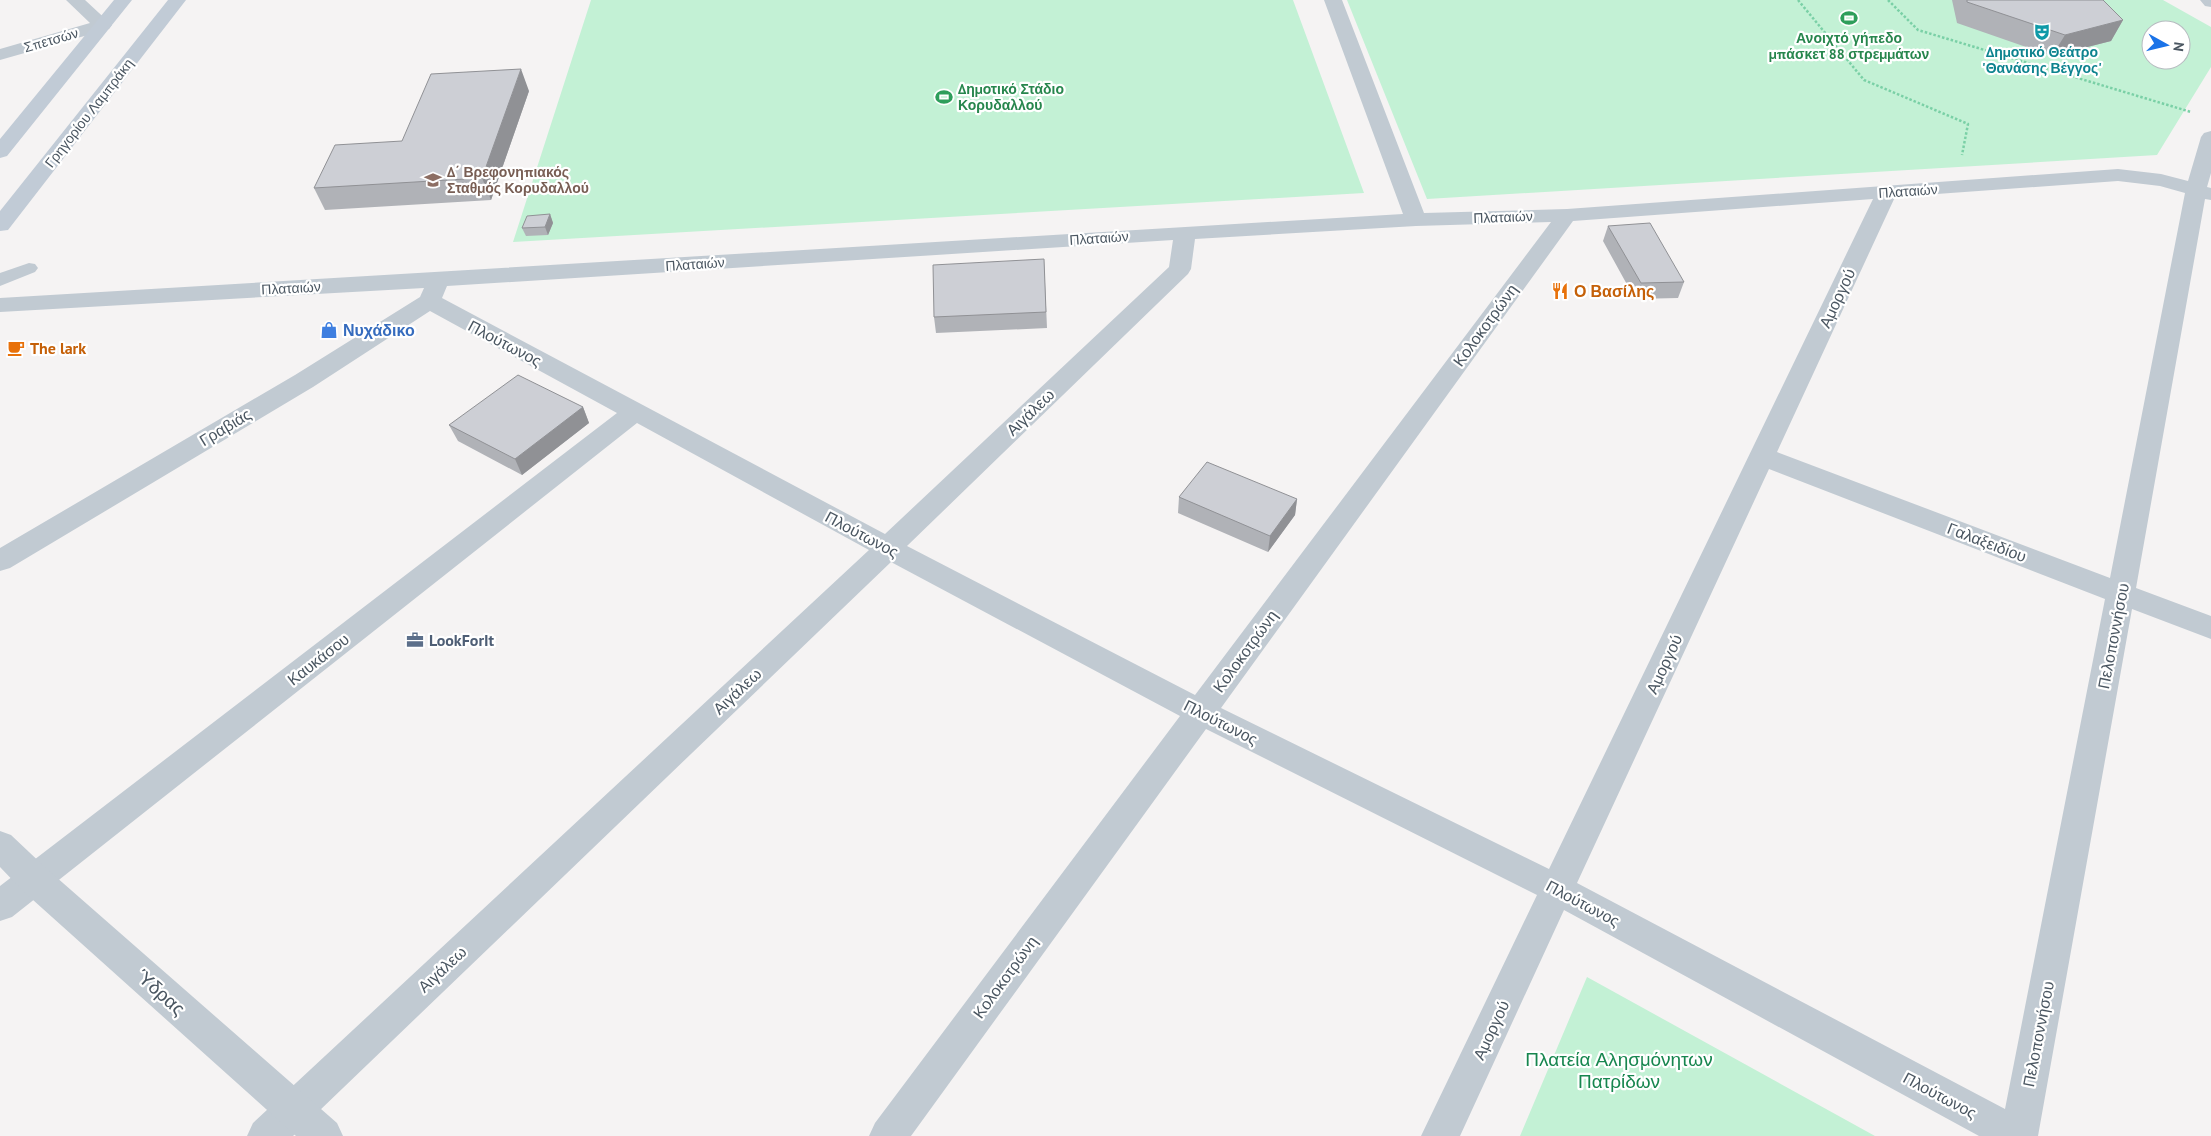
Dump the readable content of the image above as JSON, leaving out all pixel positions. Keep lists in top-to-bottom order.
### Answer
{
  "streets": {
    "main road": ["Γρηγορίου Λαμπράκη"],
    "street": [
      "Σπετσών",
      "Πλαταιών",
      "Αμοργού",
      "Κολοκοτρώνη",
      "Πλούτωνος",
      "Αιγάλεω",
      "Γραβιάς",
      "Γαλαξειδίου",
      "Πελοποννήσου",
      "Καυκάσου",
      "Ύδρας"
    ]
  },
  "crossings": [
    ["Πλαταιών", "Αμοργού"],
    ["Πλαταιών", "Κολοκοτρώνη"],
    ["Πλαταιών", "Πλούτωνος"],
    ["Πλαταιών", "Αιγάλεω"],
    ["Πλαταιών", "Γραβιάς"],
    ["Πλαταιών", "Πελοποννήσου"],
    ["Αμοργού", "Πλούτωνος"],
    ["Αμοργού", "Γαλαξειδίου"],
    ["Κολοκοτρώνη", "Πλούτωνος"],
    ["Πλούτωνος", "Αιγάλεω"],
    ["Πλούτωνος", "Γραβιάς"],
    ["Πλούτωνος", "Πελοποννήσου"],
    ["Πλούτωνος", "Καυκάσου"],
    ["Αιγάλεω", "Ύδρας"],
    ["Γαλαξειδίου", "Πελοποννήσου"],
    ["Καυκάσου", "Ύδρας"]
  ],
  "parks": ["Πλατεία Αλησμόνητων Πατρίδων"],
  "places": {
    "sports": ["Ανοιχτό γήπεδο μπάσκετ 88 στρεμμάτων", "Δημοτικό Στάδιο Κορυδαλλού"],
    "theatre": ["Δημοτικό Θεάτρο 'Θανάσης Βέγγος'"],
    "school or university": ["Δ΄ Βρεφονηπιακός Σταθμός Κορυδαλλού"],
    "restaurant": ["Ο Βασίλης"],
    "shop": ["Νυχάδικο"],
    "cafe": ["The lark"],
    "office": ["LookForIt"]
  },
  "north": "right"
}
